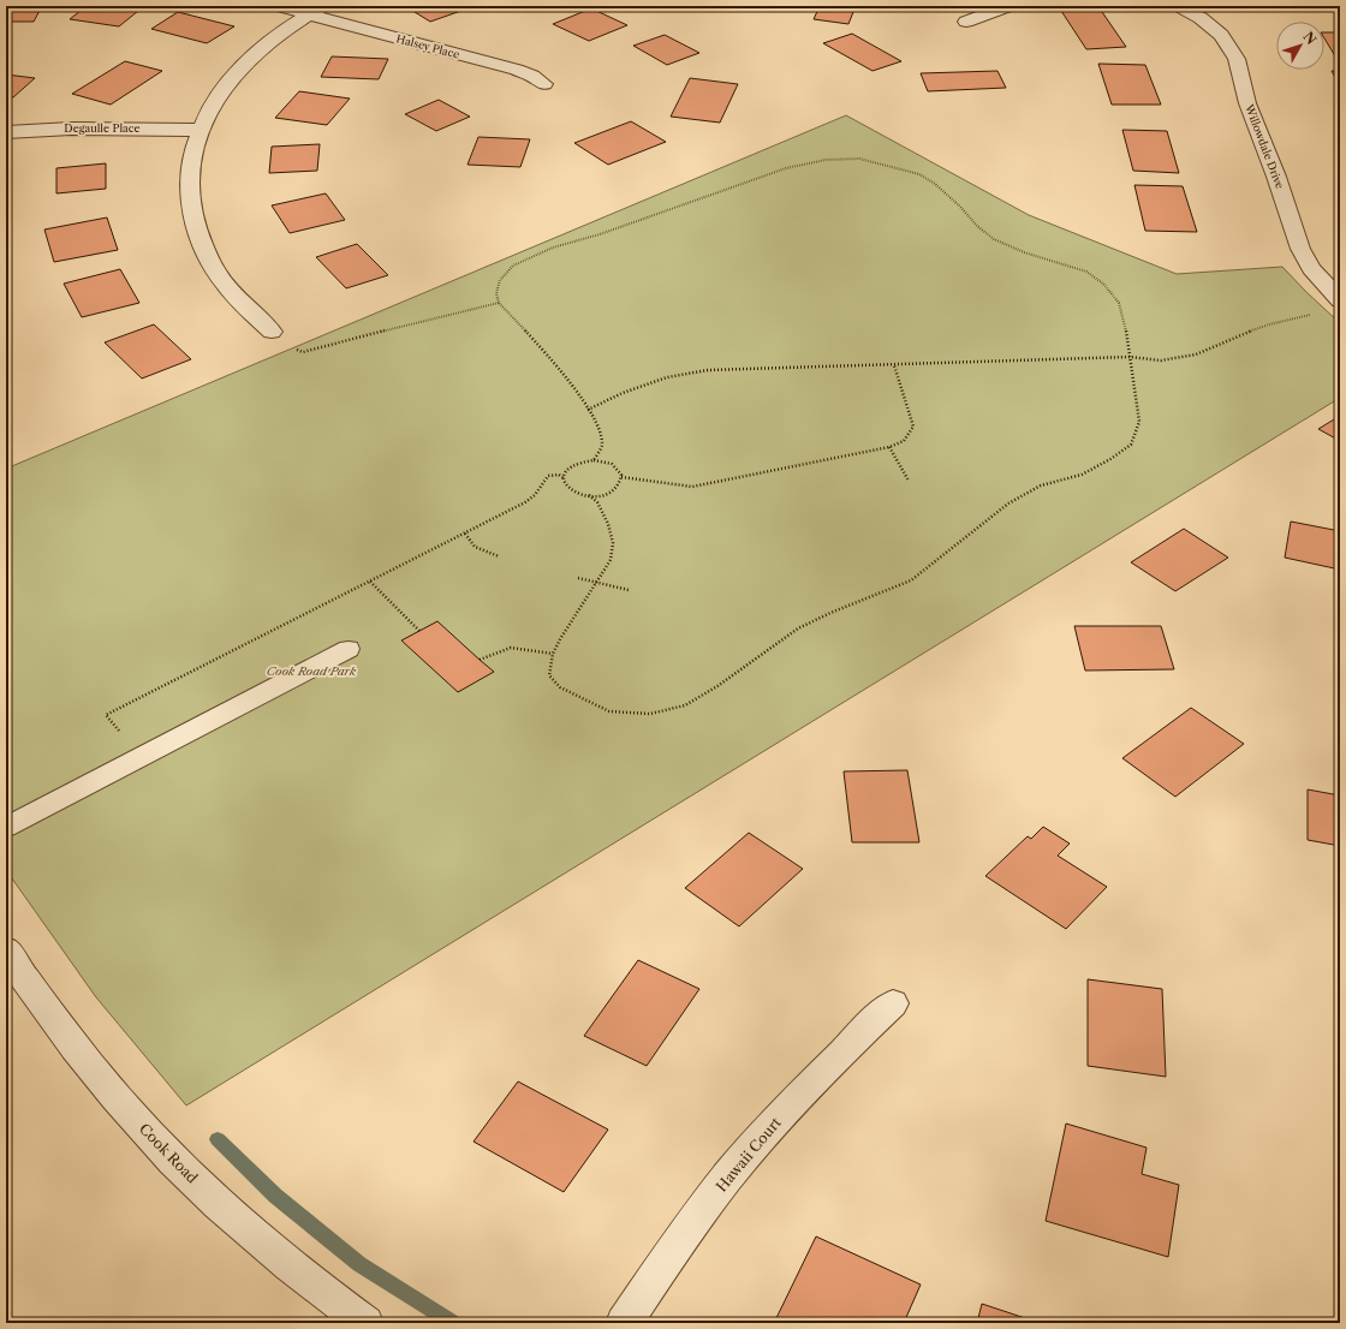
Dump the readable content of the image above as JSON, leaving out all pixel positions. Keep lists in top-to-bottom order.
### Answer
{
  "streets": {
    "street": [
      "Halsey Place",
      "Degaulle Place",
      "Willowdale Drive",
      "Cook Road",
      "Hawaii Court"
    ]
  },
  "parks": ["Cook Road Park"],
  "north": "top right"
}
